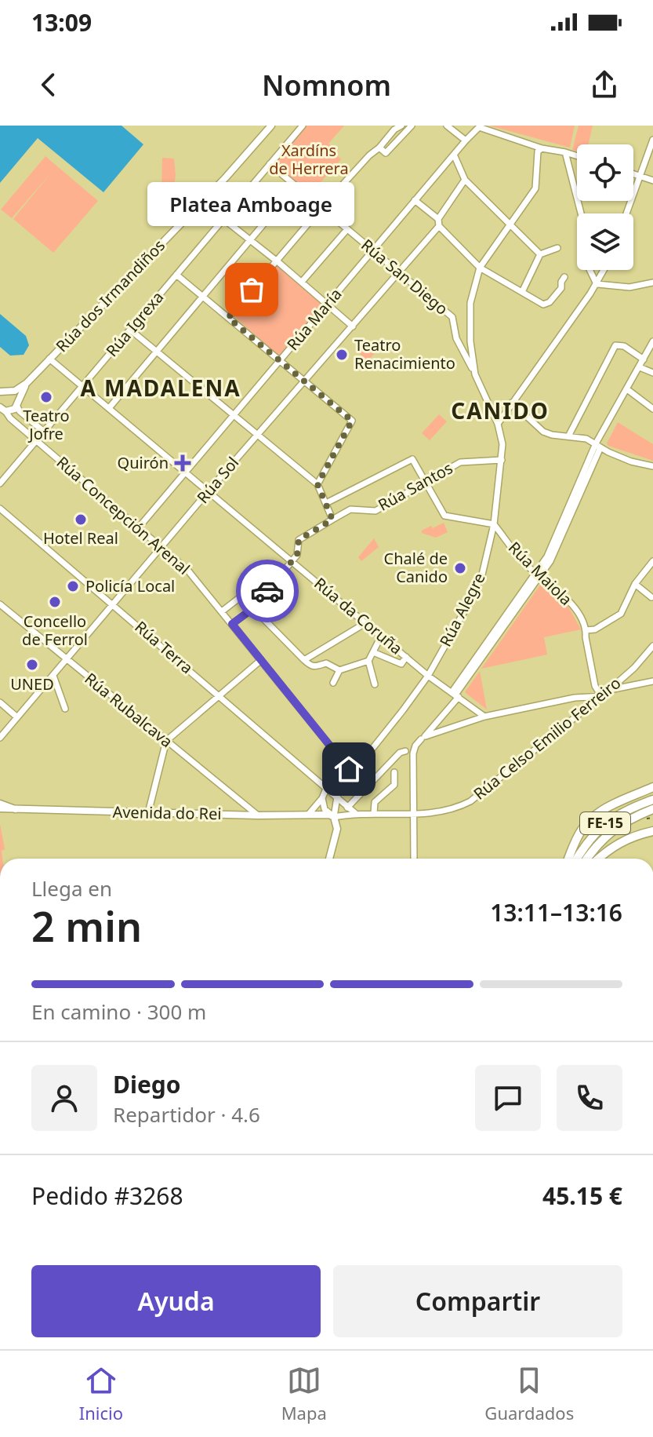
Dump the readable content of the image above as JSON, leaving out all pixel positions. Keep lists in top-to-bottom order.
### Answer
{
  "streets": {
    "highway": ["FE-15"],
    "main road": ["Rúa dos Irmandiños", "Avenida do Rei"],
    "street": [
      "Rúa San Diego",
      "Rúa María",
      "Rúa Igrexa",
      "Rúa Sol",
      "Rúa Santos",
      "Rúa Concepción Arenal",
      "Rúa Maiola",
      "Rúa Alegre",
      "Rúa da Coruña",
      "Rúa Terra",
      "Rúa Rubalcava",
      "Rúa Celso Emilio Ferreiro"
    ]
  },
  "crossings": [
    ["Rúa San Diego", "Rúa María"],
    ["Rúa San Diego", "Rúa Igrexa"],
    ["Rúa San Diego", "Rúa Sol"],
    ["Rúa San Diego", "Rúa Alegre"],
    ["Rúa dos Irmandiños", "Rúa da Coruña"],
    ["Rúa María", "Rúa Concepción Arenal"],
    ["Rúa María", "Rúa da Coruña"],
    ["Rúa Igrexa", "Rúa Concepción Arenal"],
    ["Rúa Igrexa", "Rúa da Coruña"],
    ["Rúa Sol", "Rúa Concepción Arenal"],
    ["Rúa Sol", "Rúa da Coruña"],
    ["Rúa Sol", "Rúa Terra"],
    ["Rúa Sol", "Rúa Rubalcava"],
    ["Rúa Santos", "Rúa Concepción Arenal"],
    ["Rúa Santos", "Rúa Alegre"],
    ["Rúa Santos", "Rúa da Coruña"],
    ["Rúa Maiola", "Rúa Alegre"],
    ["Rúa Maiola", "Rúa Celso Emilio Ferreiro"],
    ["Rúa Alegre", "Rúa da Coruña"],
    ["Rúa Alegre", "Rúa Terra"],
    ["Rúa Rubalcava", "Avenida do Rei"],
    ["Rúa Celso Emilio Ferreiro", "Avenida do Rei"]
  ],
  "districts": ["A MADALENA", "CANIDO"],
  "parks": ["Xardíns de Herrera"],
  "places": {
    "other": [
      "Platea Amboage",
      "Teatro Renacimiento",
      "Teatro Jofre",
      "Hotel Real",
      "Chalé de Canido",
      "Policía Local",
      "Concello de Ferrol",
      "UNED"
    ],
    "health": ["Quirón"]
  },
  "page": {
    "status": "13:09",
    "header": "Nomnom",
    "bubble": "Platea Amboage",
    "heading": ["2 min", "Llega en", "13:11–13:16"],
    "panel": [
      "Diego",
      "Repartidor · 4.6",
      "Pedido #3268",
      "45.15 €"
    ],
    "bar": "En camino · 300 m",
    "buttons": ["Ayuda", "Compartir"],
    "tabs": ["Inicio", "Mapa", "Guardados"]
  }
}
